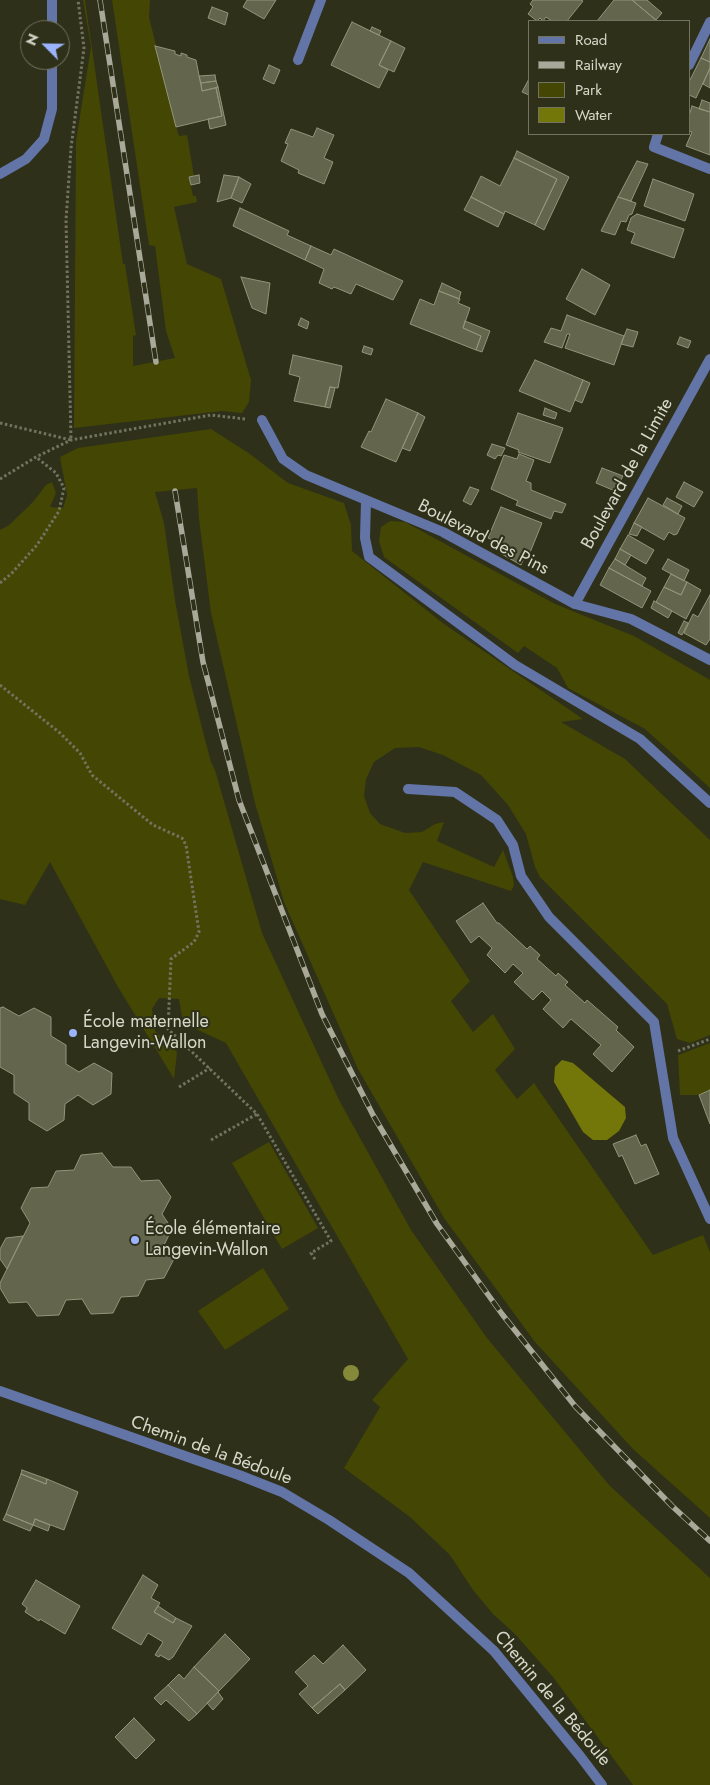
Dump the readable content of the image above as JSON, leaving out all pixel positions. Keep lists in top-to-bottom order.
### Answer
{
  "streets": {
    "street": ["Boulevard de la Limite", "Boulevard des Pins", "Chemin de la Bédoule"]
  },
  "crossings": [
    ["Boulevard de la Limite", "Boulevard des Pins"]
  ],
  "places": ["École maternelle Langevin-Wallon", "École élémentaire Langevin-Wallon"],
  "legend": [
    "Road",
    "Railway",
    "Park",
    "Water"
  ],
  "north": "top left"
}
